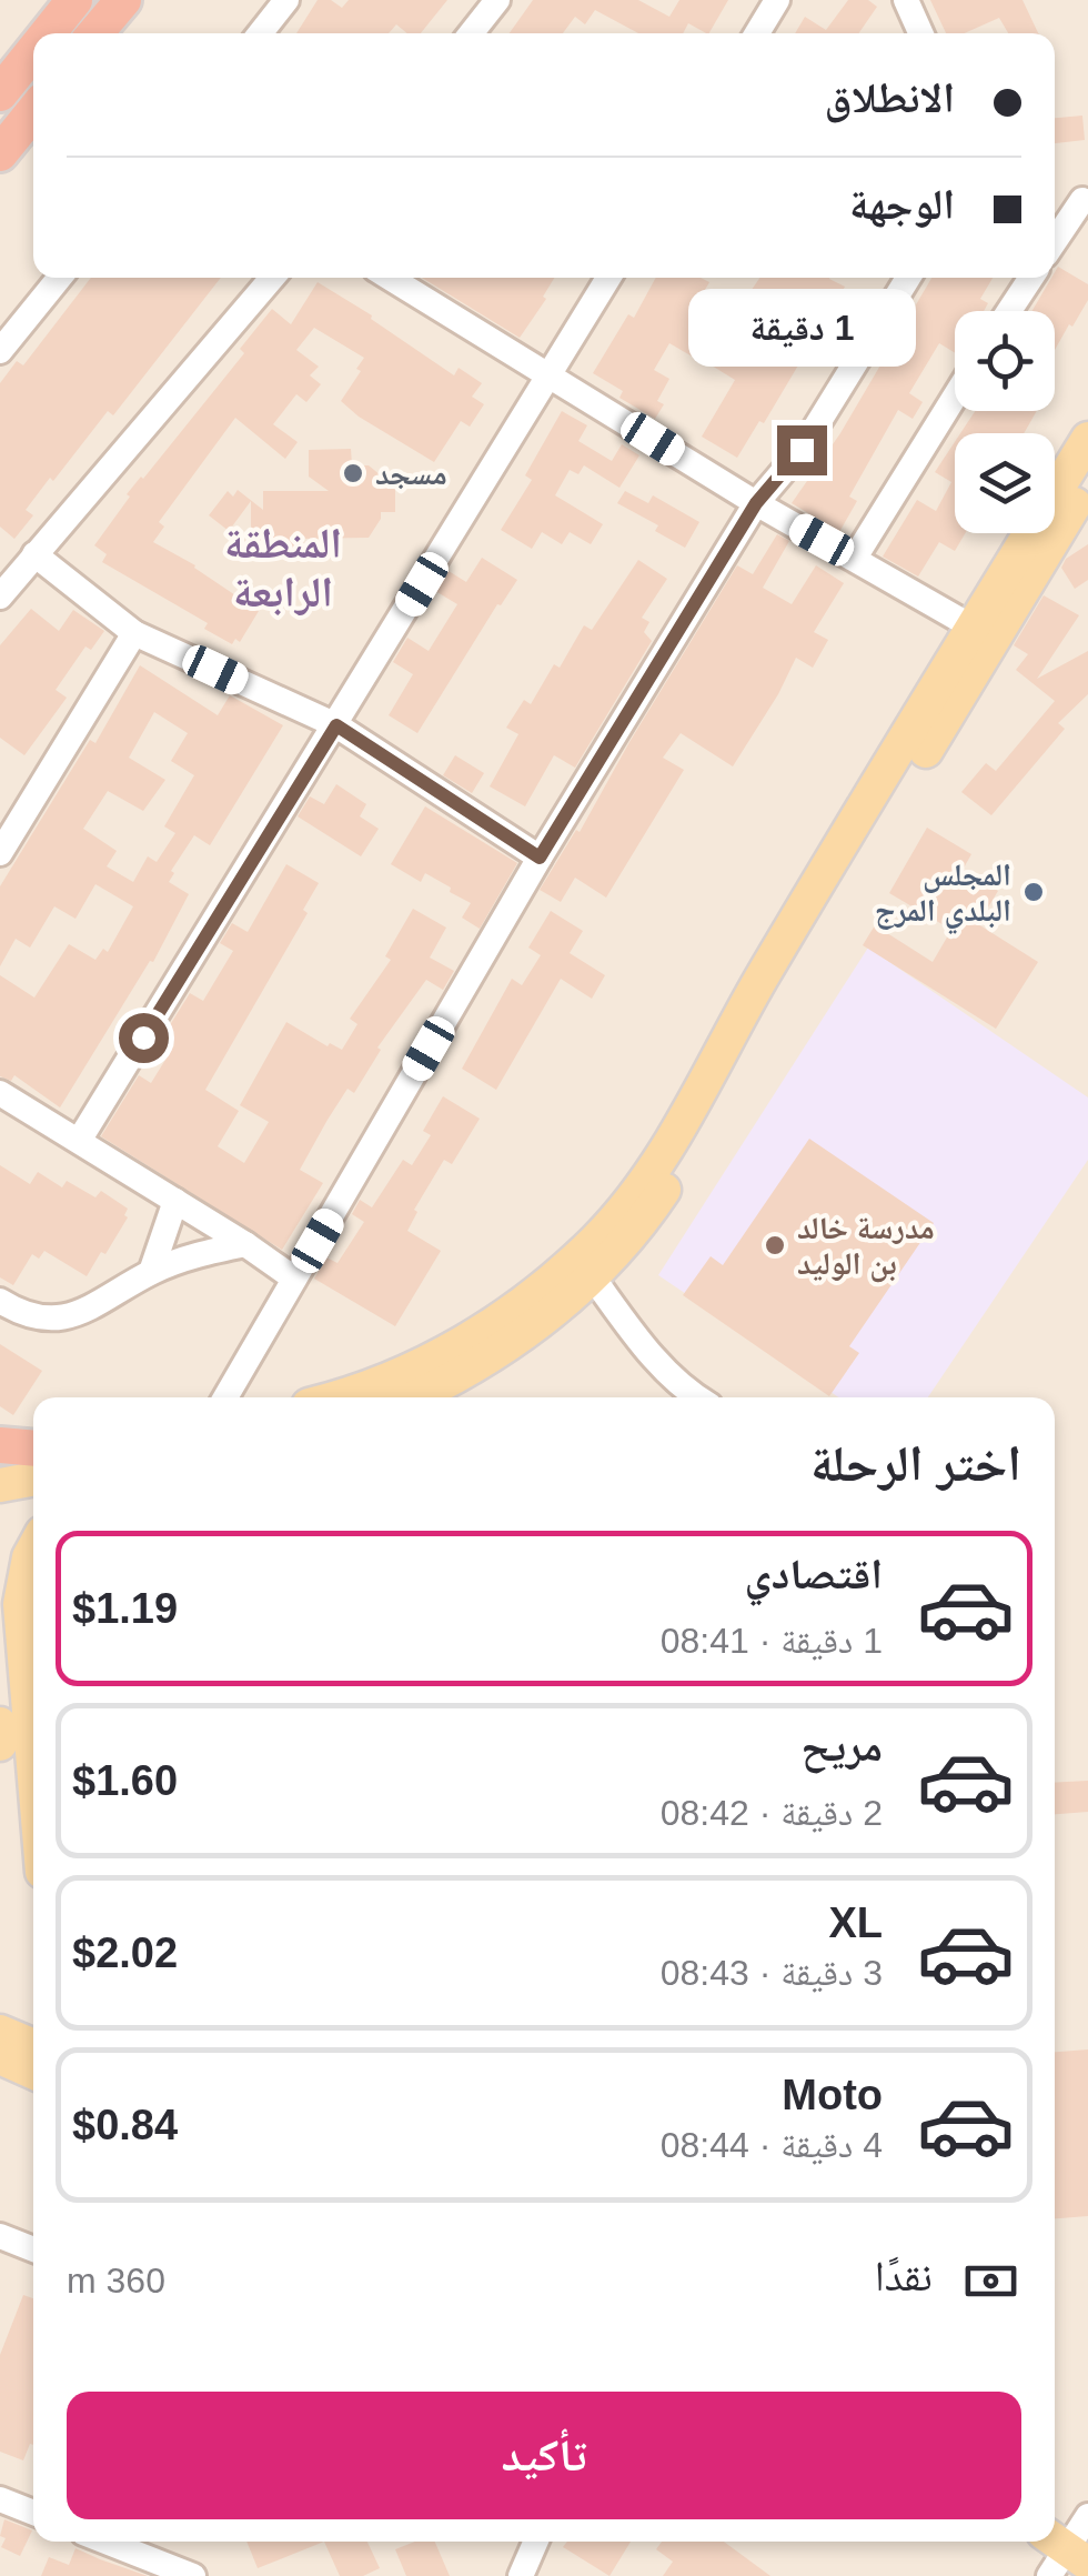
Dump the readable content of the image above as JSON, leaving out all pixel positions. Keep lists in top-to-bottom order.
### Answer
{
  "districts": ["المنطقة الرابعة"],
  "places": ["مسجد", "المجلس البلدي المرج", "مدرسة خالد بن الوليد"],
  "page": {
    "banner": ["الانطلاق", "الوجهة"],
    "bubble": "1 دقيقة",
    "heading": "اختر الرحلة",
    "list": [
      {
        "name": "اقتصادي",
        "note": "1 دقيقة · 08:41",
        "value": "$1.19"
      },
      {
        "name": "مريح",
        "note": "2 دقيقة · 08:42",
        "value": "$1.60"
      },
      {
        "name": "XL",
        "note": "3 دقيقة · 08:43",
        "value": "$2.02"
      },
      {
        "name": "Moto",
        "note": "4 دقيقة · 08:44",
        "value": "$0.84"
      }
    ],
    "pay": ["نقدًا", "360 m"],
    "buttons": "تأكيد"
  }
}
